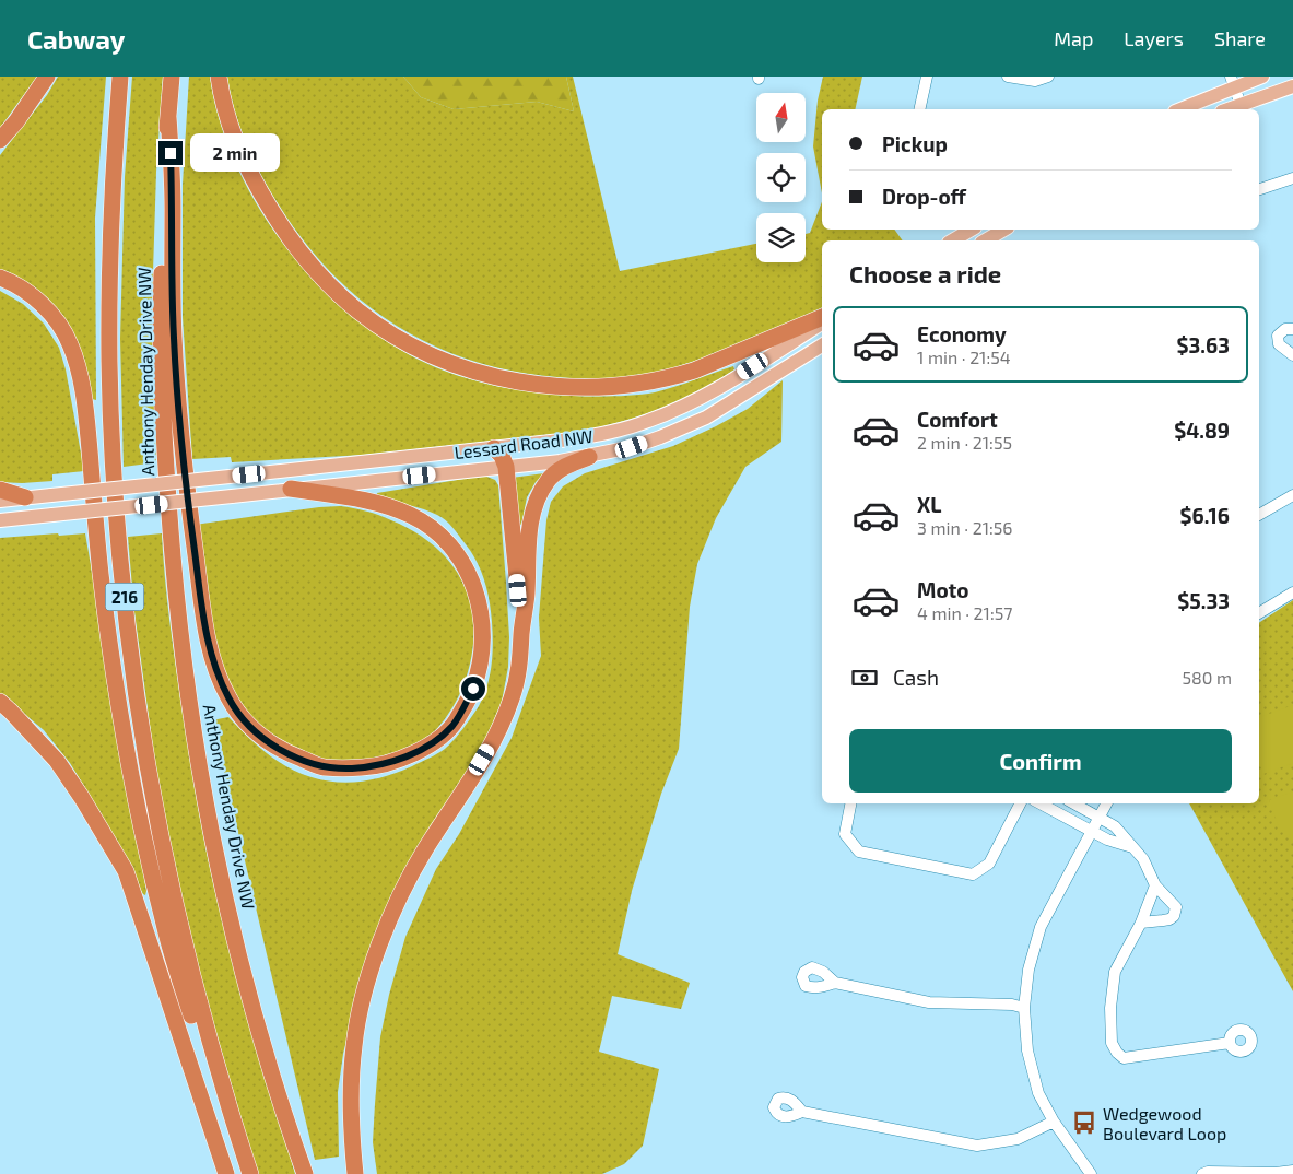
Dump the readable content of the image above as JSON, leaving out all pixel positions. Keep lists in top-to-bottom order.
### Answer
{
  "streets": {
    "highway": ["Anthony Henday Drive NW", "216"],
    "main road": ["Lessard Road NW"]
  },
  "places": {
    "bus stop": ["Wedgewood Boulevard Loop"]
  },
  "north": "top",
  "page": {
    "header": "Cabway",
    "nav": ["Map", "Layers", "Share"],
    "banner": ["Pickup", "Drop-off"],
    "bubble": "2 min",
    "heading": "Choose a ride",
    "list": [
      {
        "name": "Economy",
        "note": "1 min · 21:54",
        "value": "$3.63"
      },
      {
        "name": "Comfort",
        "note": "2 min · 21:55",
        "value": "$4.89"
      },
      {
        "name": "XL",
        "note": "3 min · 21:56",
        "value": "$6.16"
      },
      {
        "name": "Moto",
        "note": "4 min · 21:57",
        "value": "$5.33"
      }
    ],
    "pay": ["Cash", "580 m"],
    "buttons": "Confirm"
  }
}
